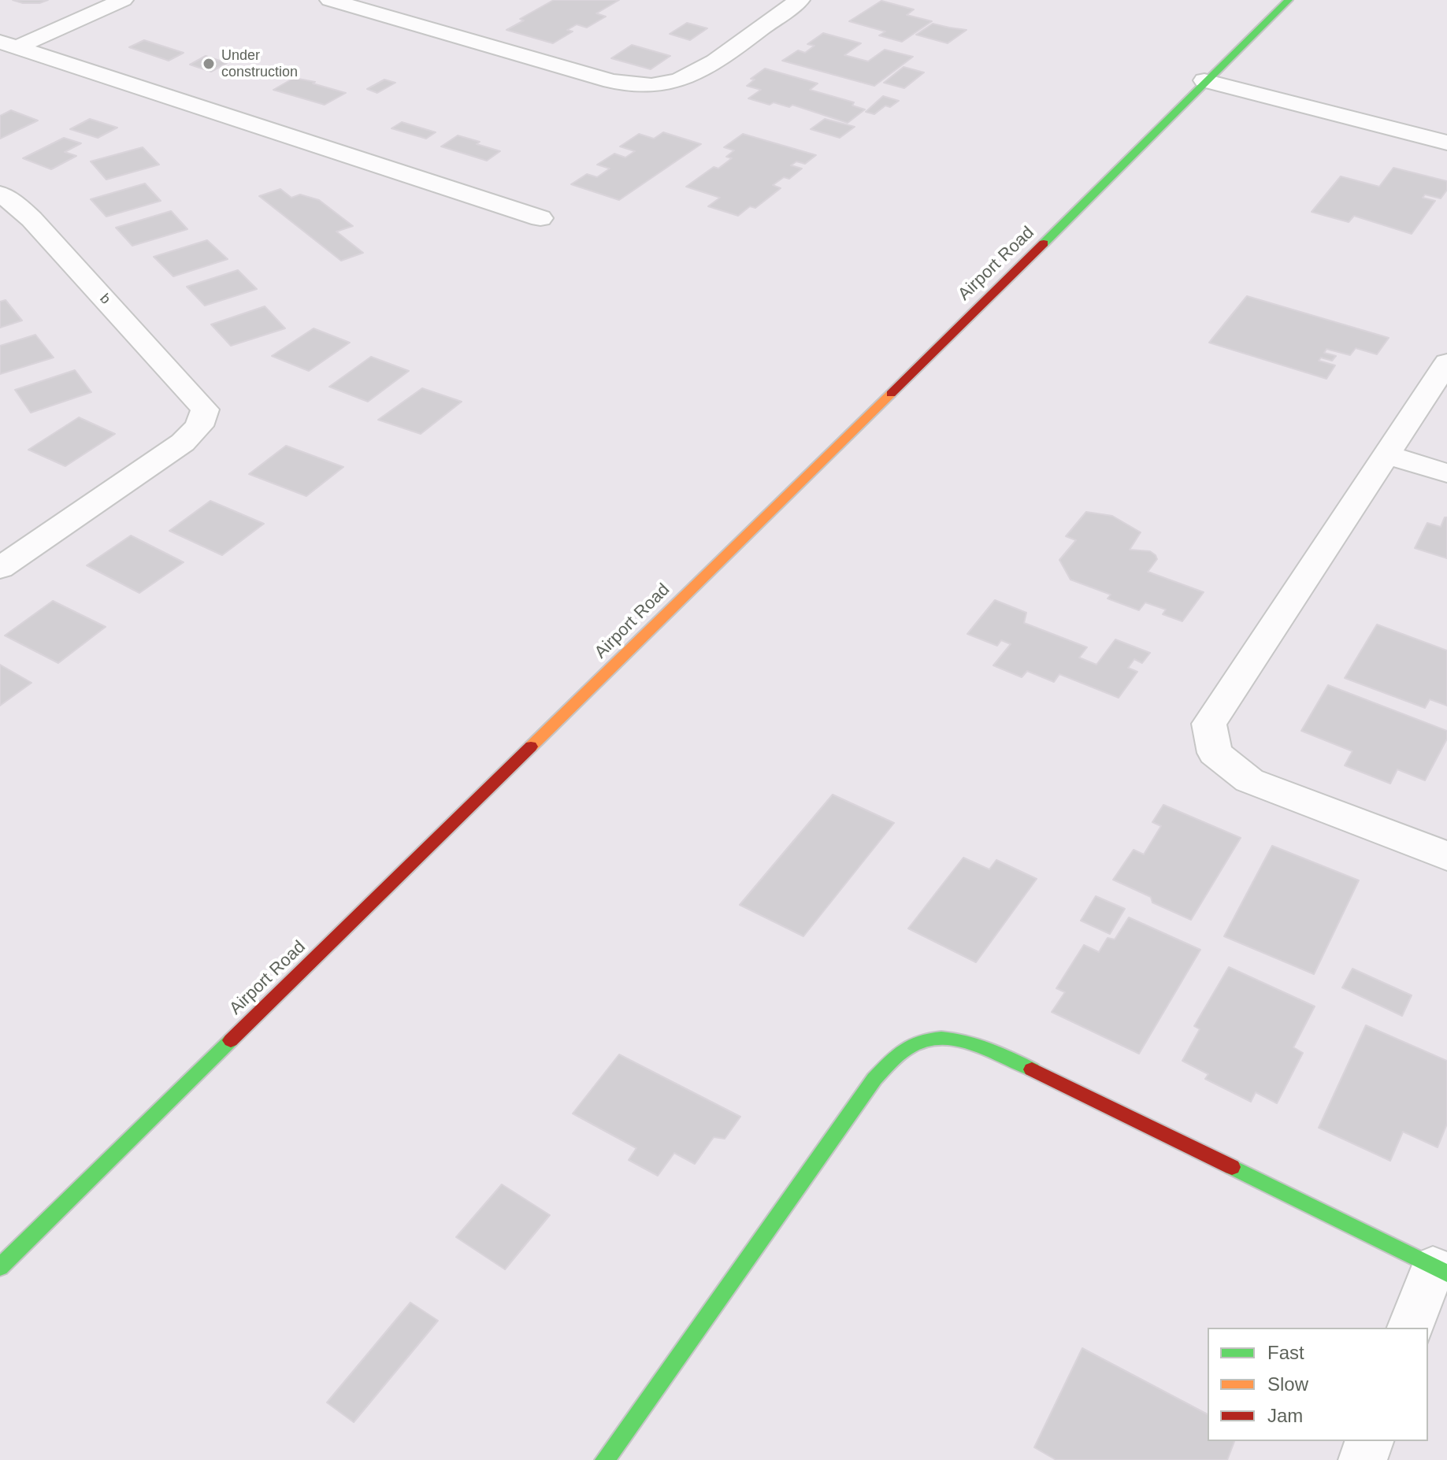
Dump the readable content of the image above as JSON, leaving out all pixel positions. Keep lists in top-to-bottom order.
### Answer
{
  "streets": {
    "main road": ["Airport Road"],
    "street": ["b"]
  },
  "places": ["Under construction"],
  "legend": ["Fast", "Slow", "Jam"]
}
